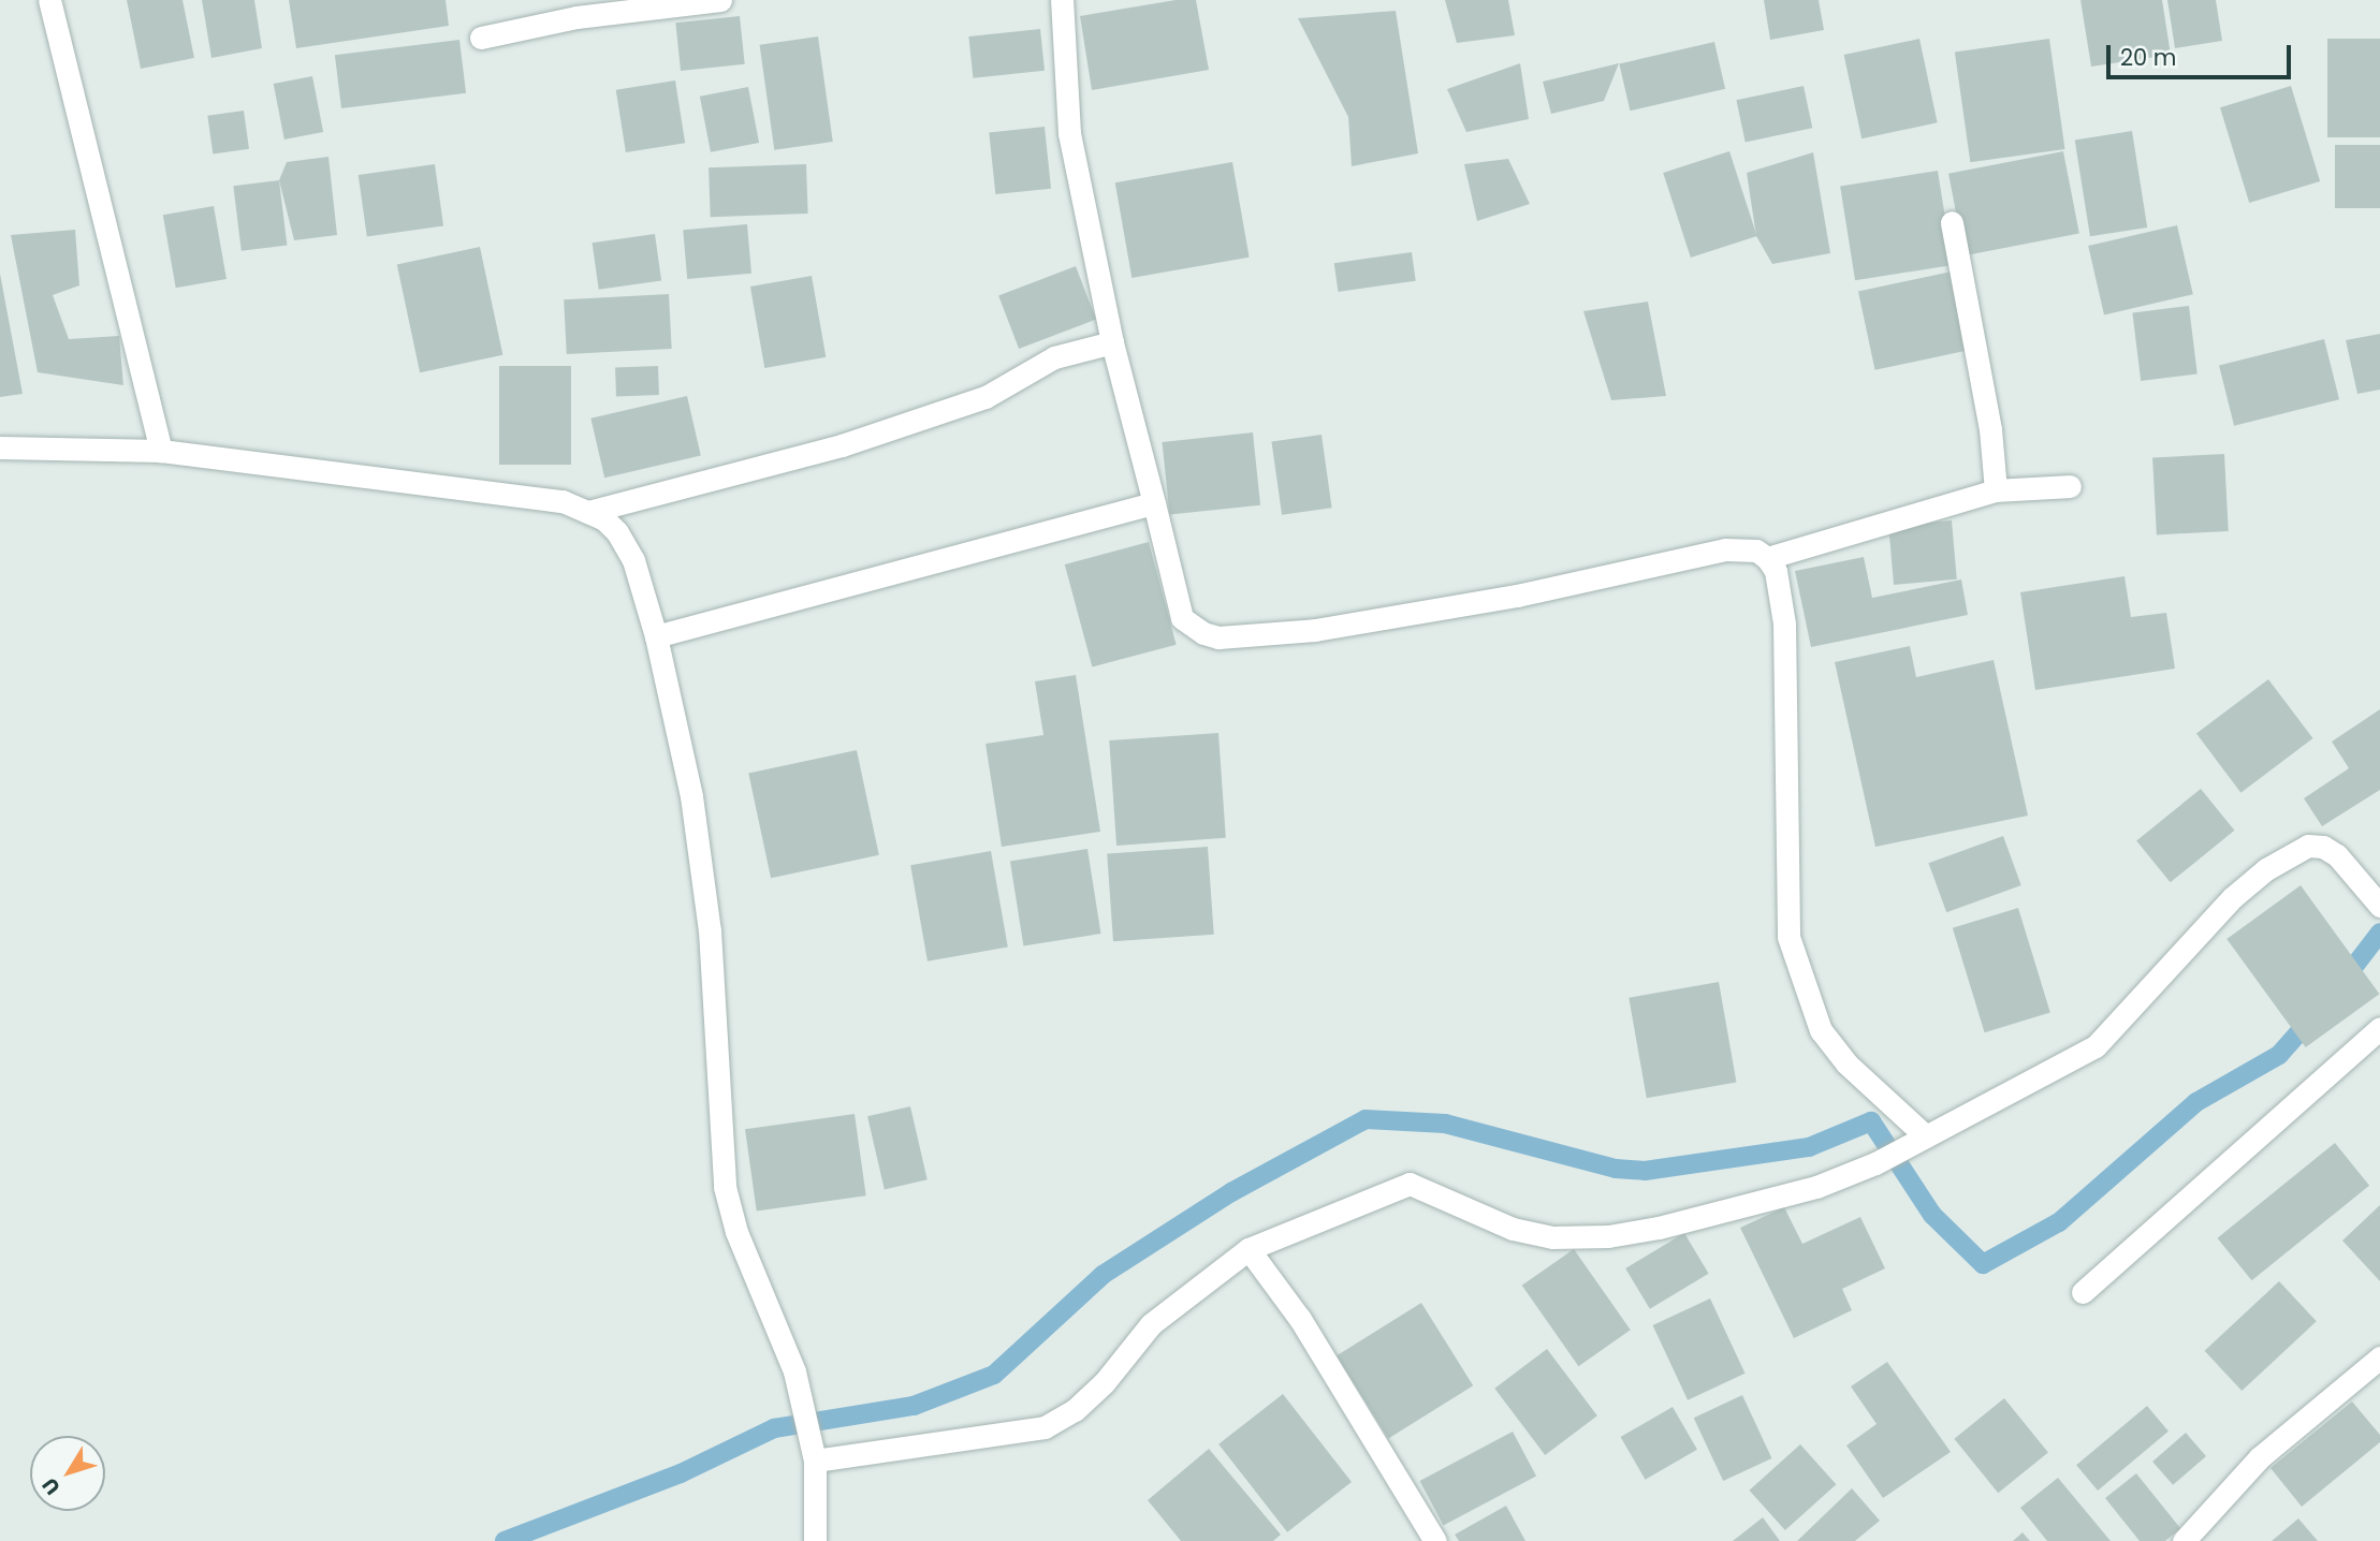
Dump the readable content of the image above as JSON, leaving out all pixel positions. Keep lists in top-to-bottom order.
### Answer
{
  "scale_bar": "20 m",
  "north": "bottom left"
}
